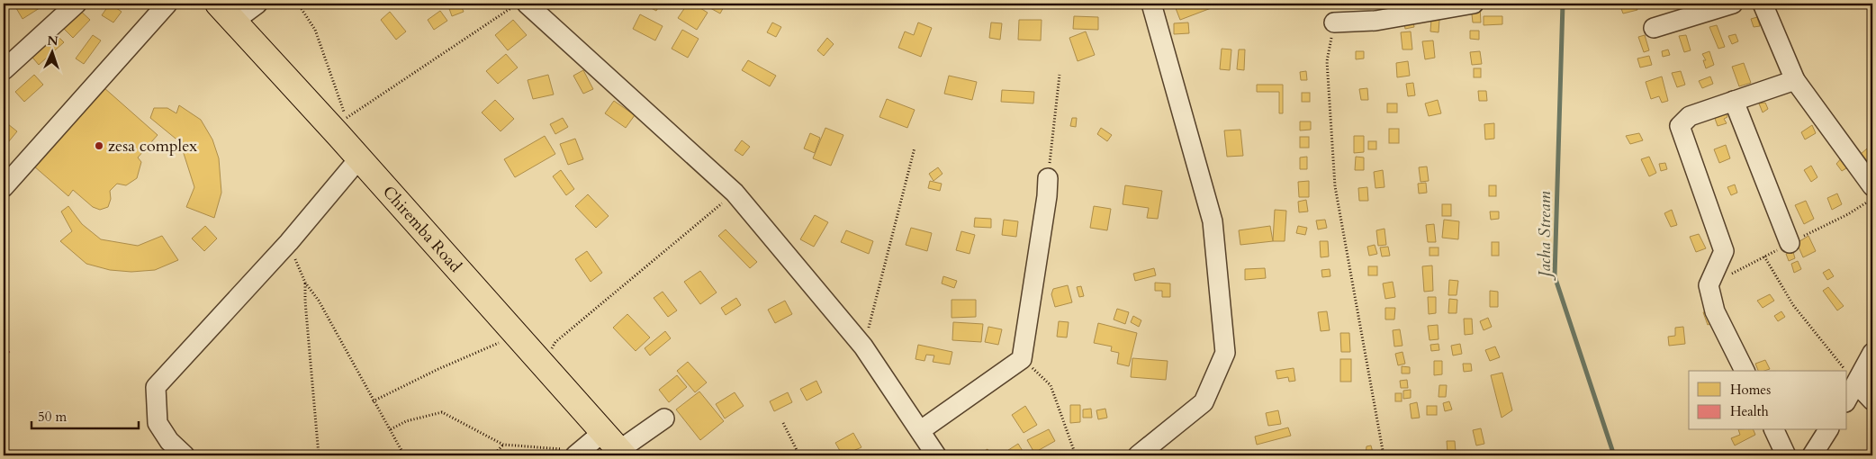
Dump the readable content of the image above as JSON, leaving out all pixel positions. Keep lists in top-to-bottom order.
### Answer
{
  "streets": {
    "main road": ["Chiremba Road"]
  },
  "water": ["Jacha Stream"],
  "places": ["zesa complex"],
  "legend": ["Homes", "Health"],
  "scale_bar": "50 m",
  "north": "top"
}
